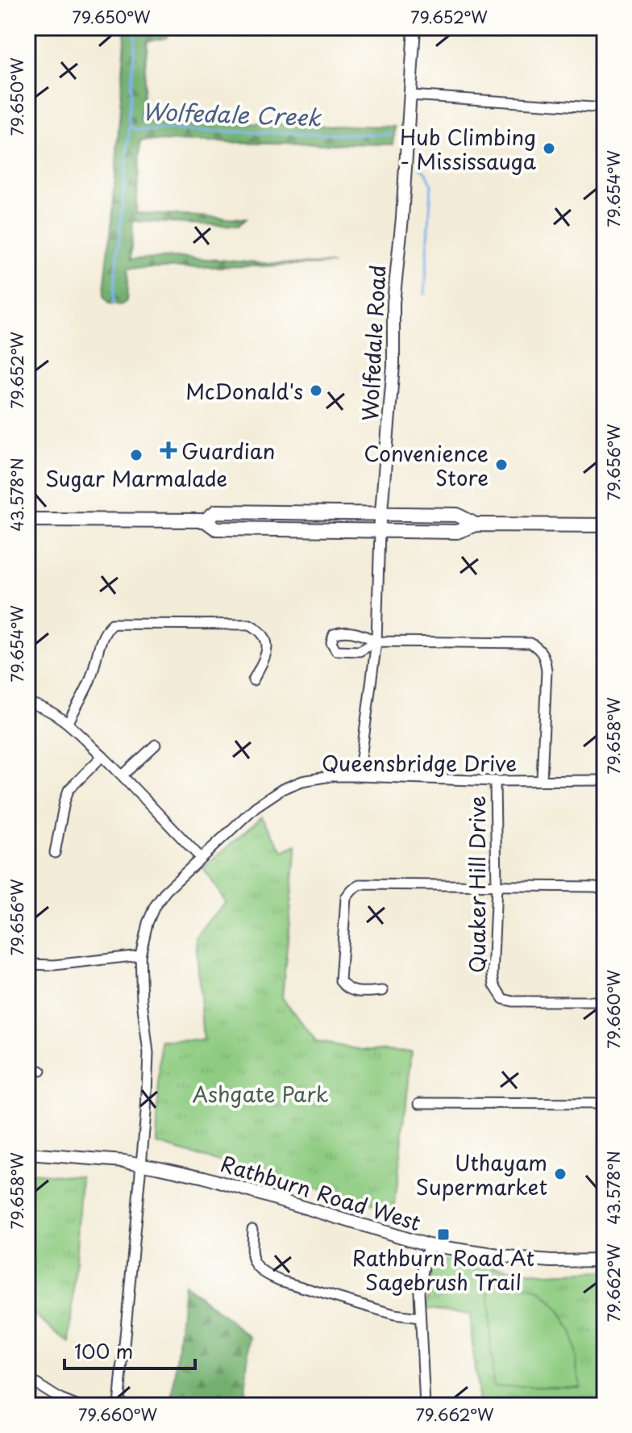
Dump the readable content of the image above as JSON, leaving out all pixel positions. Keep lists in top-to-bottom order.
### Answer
{
  "streets": {
    "street": [
      "Wolfedale Road",
      "Queensbridge Drive",
      "Quaker Hill Drive",
      "Rathburn Road West"
    ]
  },
  "crossings": [
    ["Wolfedale Road", "Queensbridge Drive"],
    ["Queensbridge Drive", "Quaker Hill Drive"],
    ["Queensbridge Drive", "Rathburn Road West"]
  ],
  "water": ["Wolfedale Creek"],
  "parks": ["Ashgate Park"],
  "places": {
    "other": [
      "Hub Climbing - Mississauga",
      "McDonald's",
      "Sugar Marmalade",
      "Convenience Store",
      "Uthayam Supermarket"
    ],
    "health": ["Guardian"],
    "transit": ["Rathburn Road At Sagebrush Trail"]
  },
  "scale_bar": "100 m",
  "coordinates": [
    "79.650°W",
    "79.652°W",
    "79.654°W",
    "79.656°W",
    "43.578°N",
    "79.658°W",
    "79.660°W",
    "79.662°W"
  ]
}
